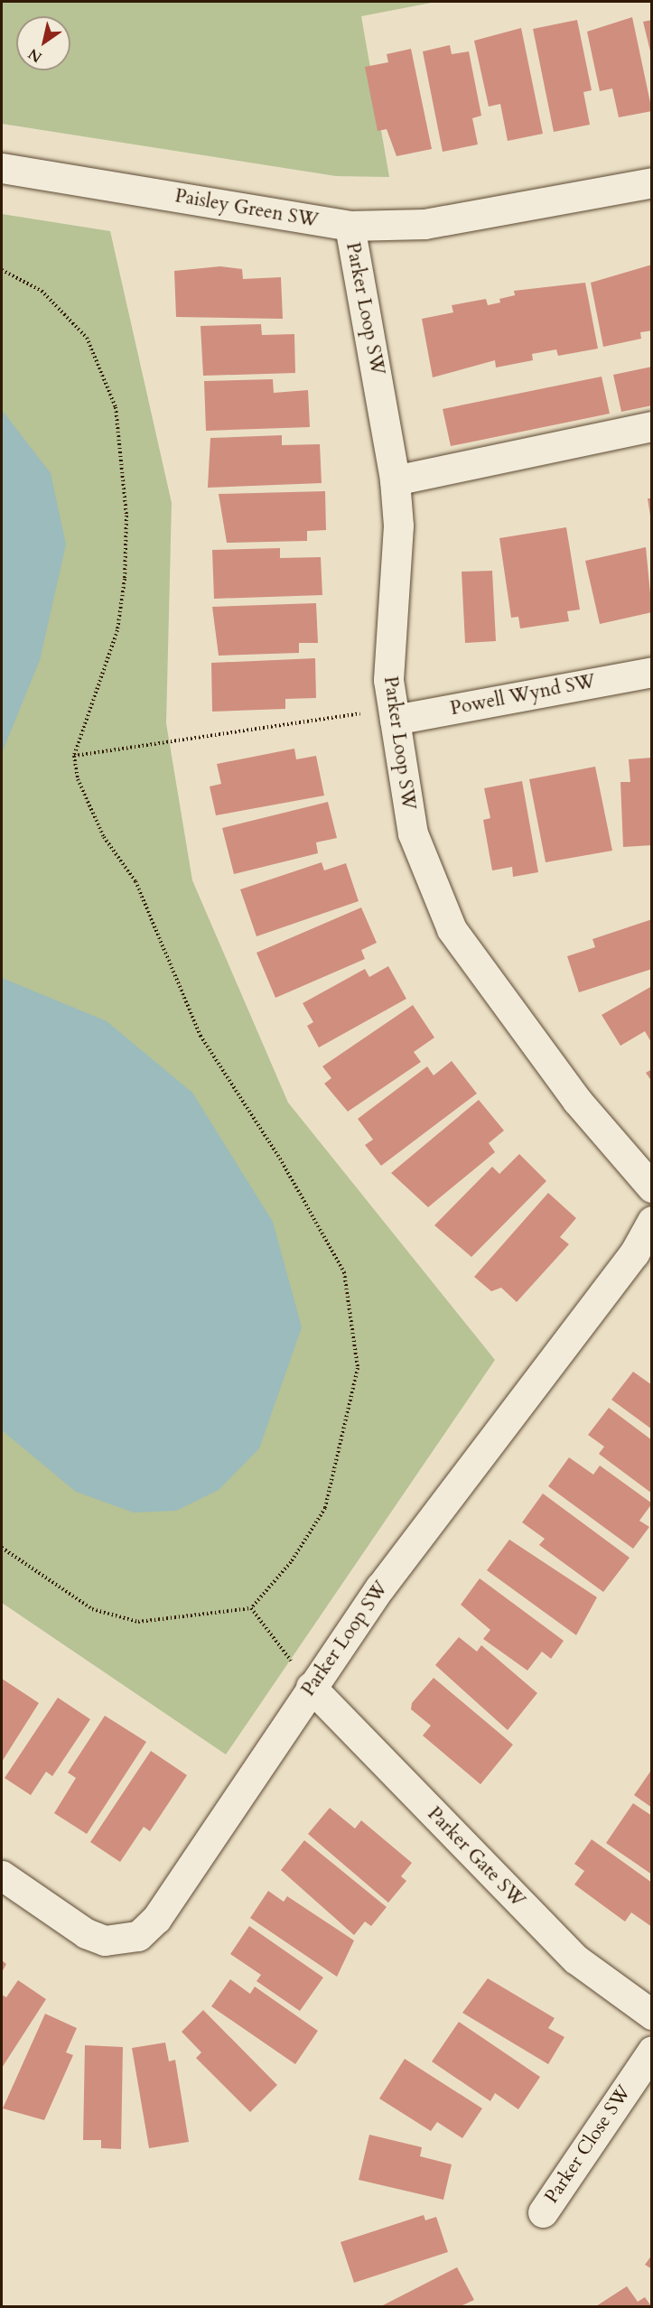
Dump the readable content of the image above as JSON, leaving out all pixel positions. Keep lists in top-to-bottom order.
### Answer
{
  "streets": {
    "street": [
      "Paisley Green SW",
      "Parker Loop SW",
      "Powell Wynd SW",
      "Parker Gate SW",
      "Parker Close SW"
    ]
  },
  "crossings": [
    ["Paisley Green SW", "Parker Loop SW"],
    ["Parker Loop SW", "Powell Wynd SW"],
    ["Parker Loop SW", "Parker Gate SW"]
  ],
  "north": "bottom left"
}
